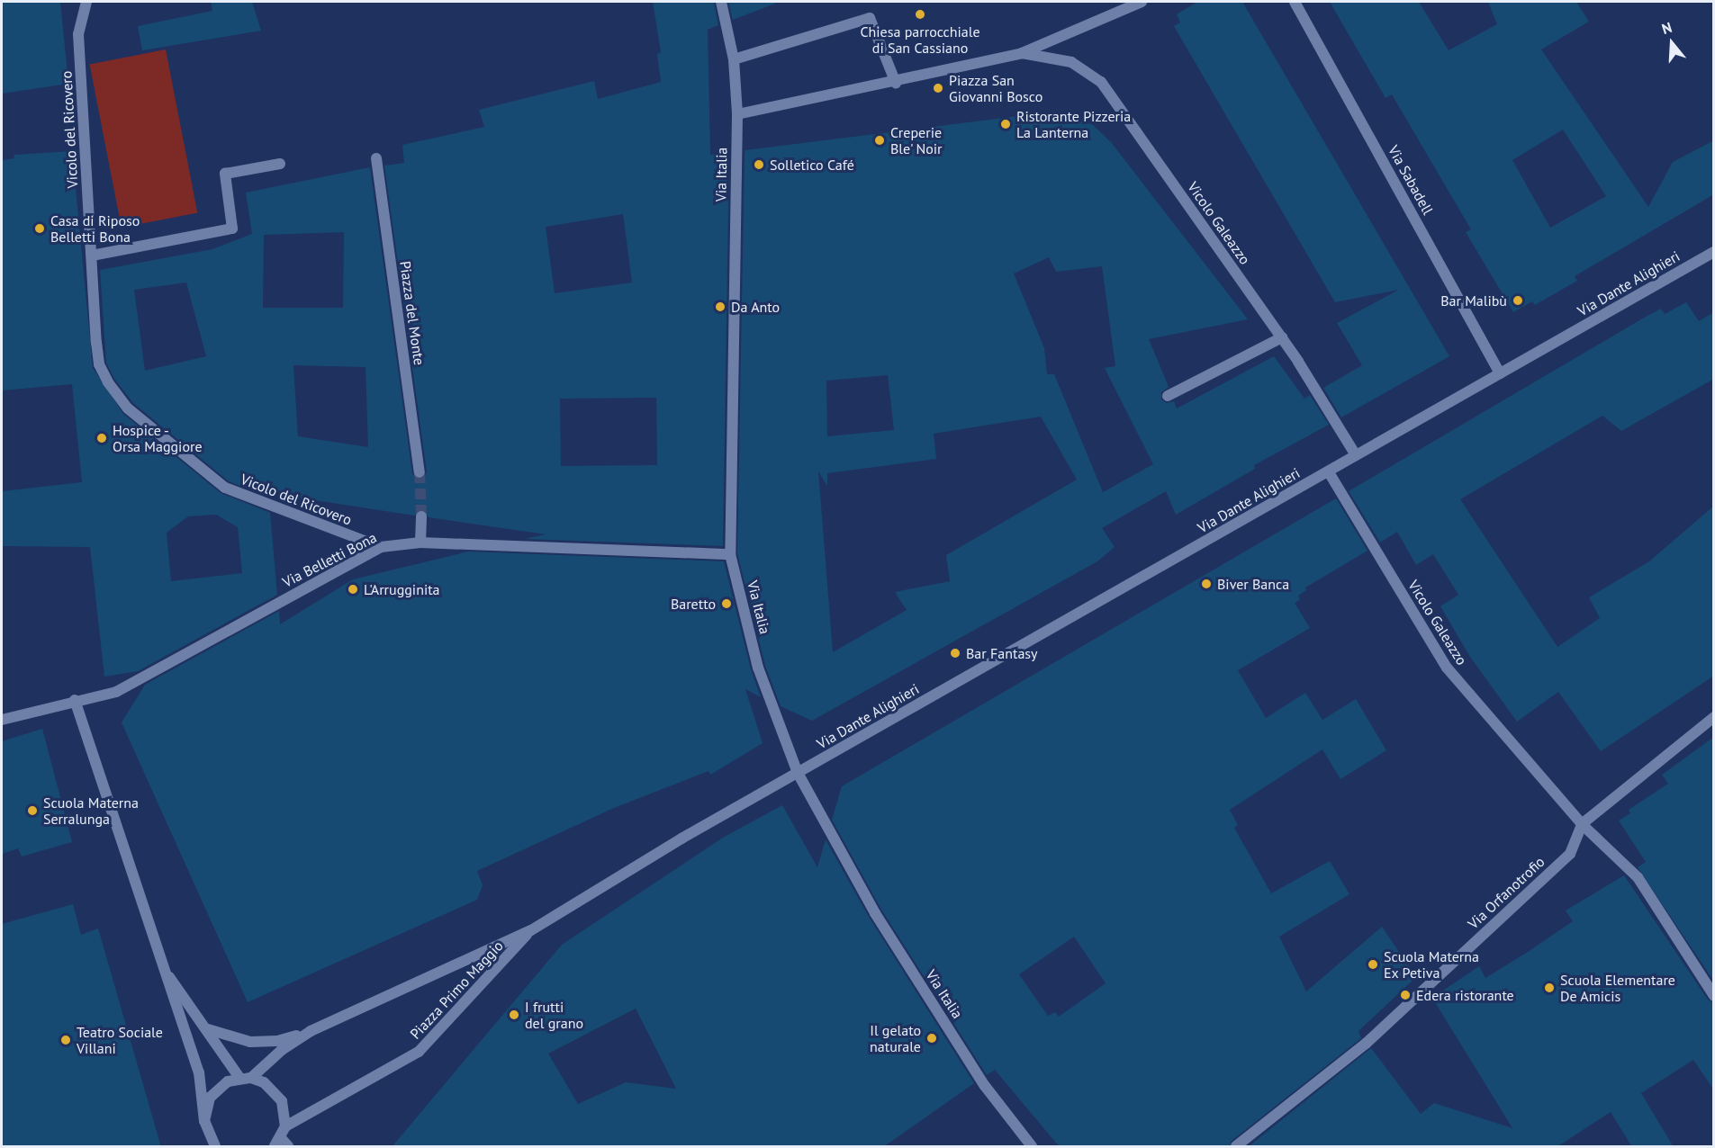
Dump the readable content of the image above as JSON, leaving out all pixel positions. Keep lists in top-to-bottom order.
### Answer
{
  "streets": {
    "street": [
      "Vicolo del Ricovero",
      "Via Italia",
      "Via Sabadell",
      "Vicolo Galeazzo",
      "Via Dante Alighieri",
      "Piazza del Monte",
      "Via Belletti Bona",
      "Via Orfanotrofio",
      "Piazza Primo Maggio"
    ]
  },
  "crossings": [
    ["Vicolo del Ricovero", "Via Belletti Bona"],
    ["Via Italia", "Via Dante Alighieri"],
    ["Via Italia", "Via Belletti Bona"],
    ["Via Italia", "Piazza Primo Maggio"],
    ["Via Sabadell", "Via Dante Alighieri"],
    ["Vicolo Galeazzo", "Via Dante Alighieri"],
    ["Vicolo Galeazzo", "Via Orfanotrofio"],
    ["Via Dante Alighieri", "Piazza Primo Maggio"]
  ],
  "places": [
    "Chiesa parrocchiale di San Cassiano",
    "Piazza San Giovanni Bosco",
    "Ristorante Pizzeria La Lanterna",
    "Creperie Ble' Noir",
    "Solletico Café",
    "Casa di Riposo Belletti Bona",
    "Bar Malibù",
    "Da Anto",
    "Hospice - Orsa Maggiore",
    "Biver Banca",
    "L'Arrugginita",
    "Baretto",
    "Bar Fantasy",
    "Scuola Materna Serralunga",
    "Scuola Materna Ex Petiva",
    "Scuola Elementare De Amicis",
    "Edera ristorante",
    "I frutti del grano",
    "Il gelato naturale",
    "Teatro Sociale Villani"
  ],
  "north": "top"
}
